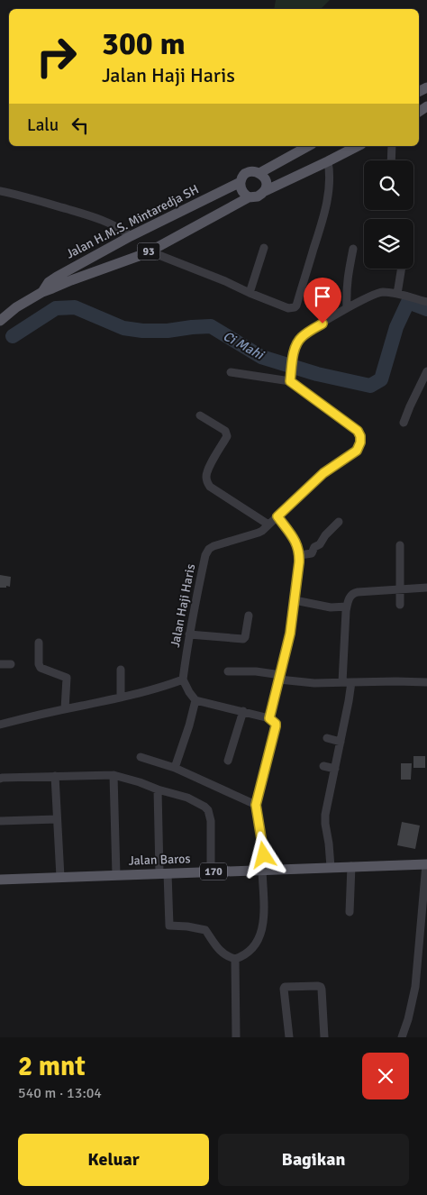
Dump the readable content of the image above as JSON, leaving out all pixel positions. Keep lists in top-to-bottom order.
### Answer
{
  "streets": {
    "main road": [
      "Jalan H.M.S. Mintaredja SH",
      "93",
      "Jalan Baros",
      "170"
    ],
    "street": ["Jalan Haji Haris"]
  },
  "water": ["Ci Mahi"],
  "page": {
    "turn": ["300 m", "Jalan Haji Haris"],
    "then": "Lalu",
    "heading": ["2 mnt", "540 m · 13:04"],
    "buttons": ["Keluar", "Bagikan"]
  }
}
